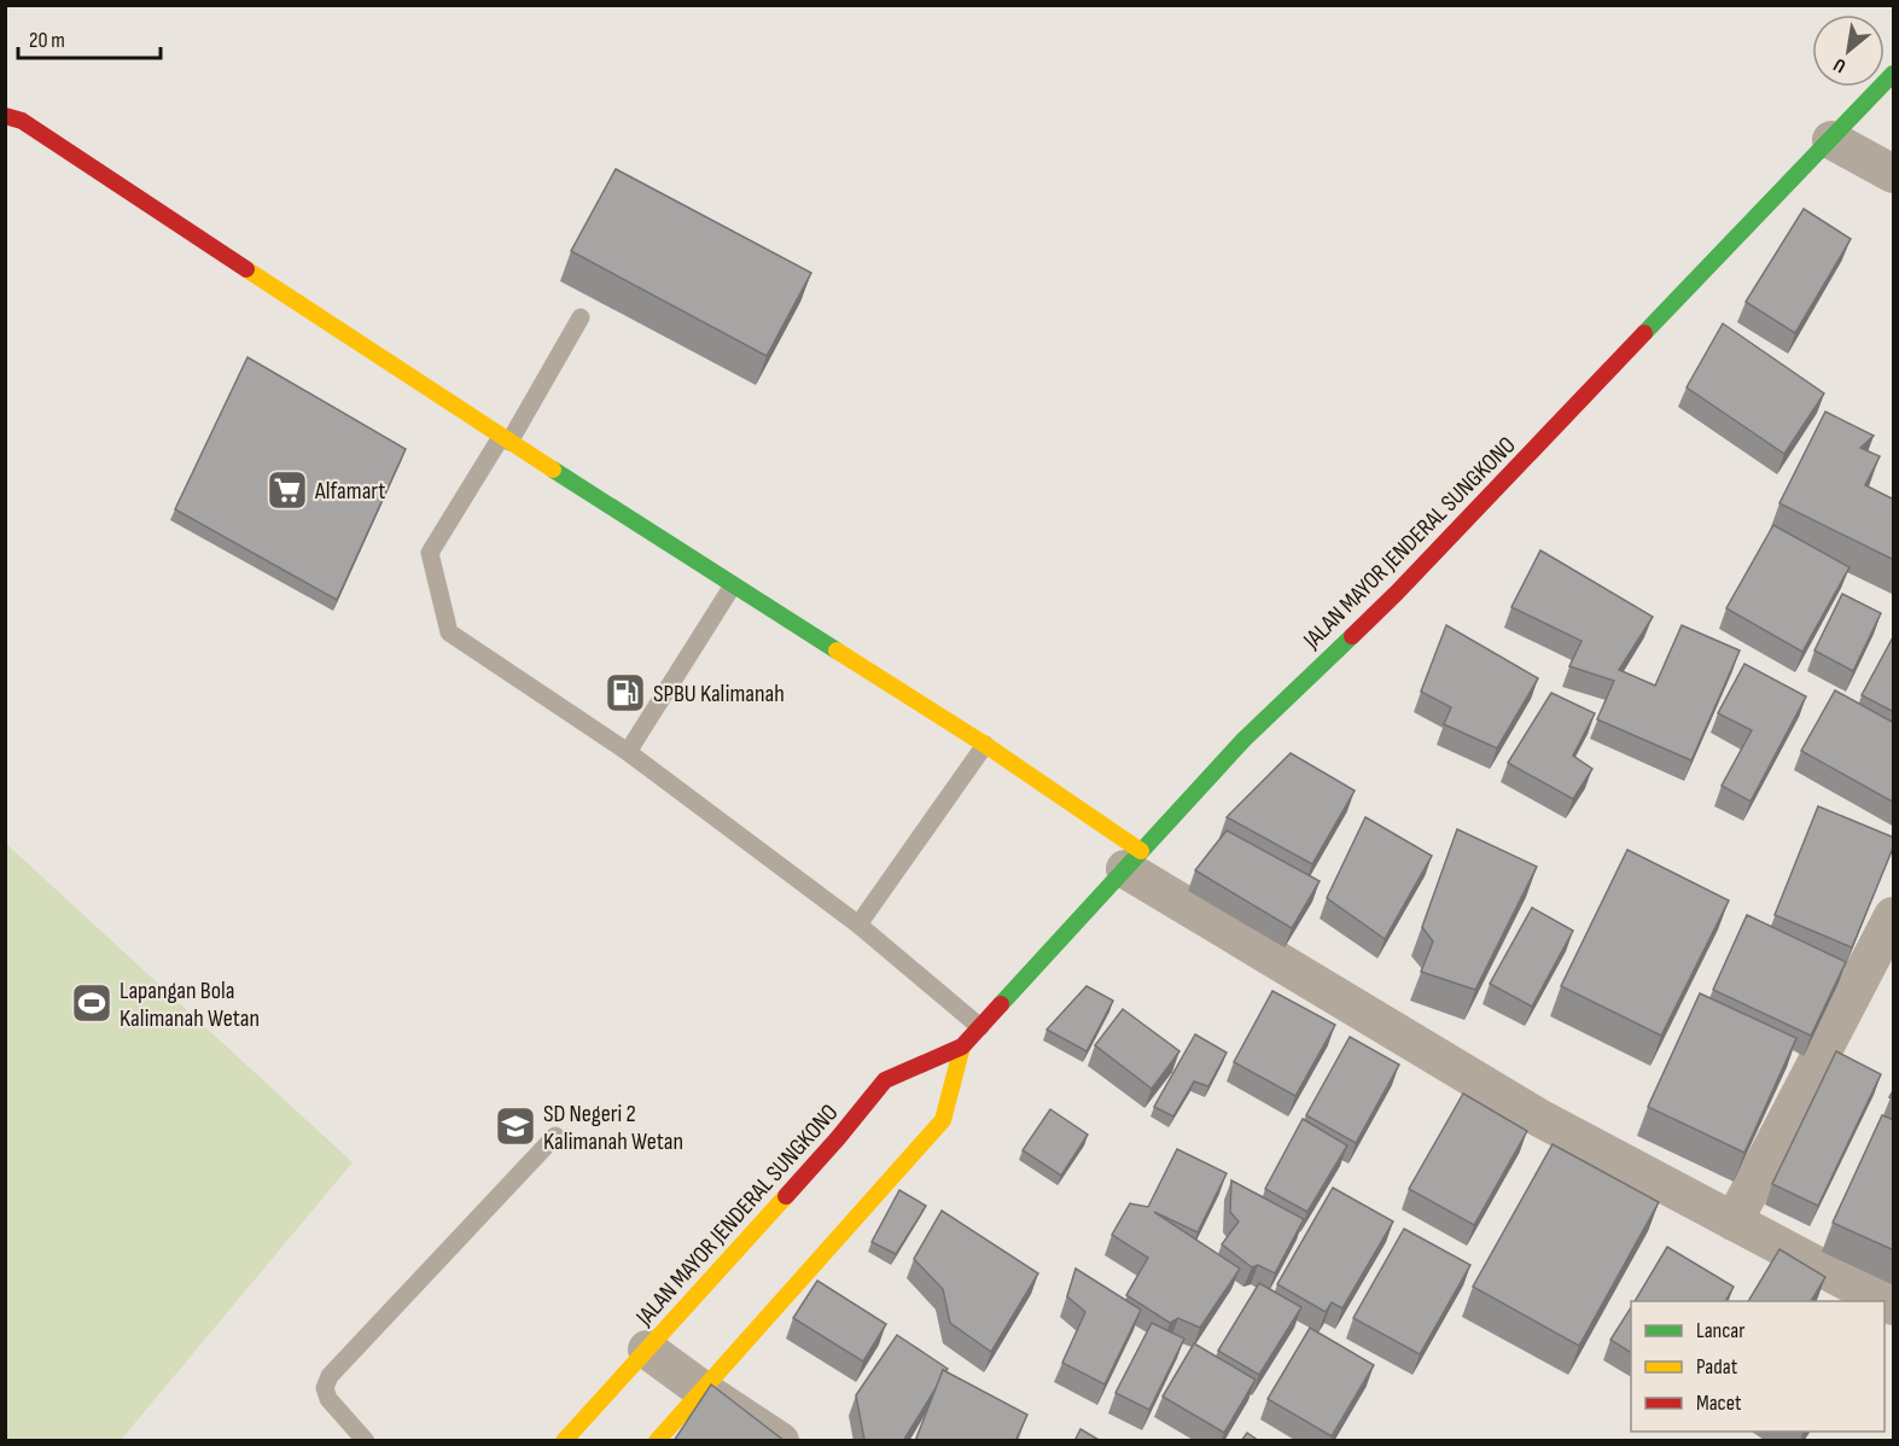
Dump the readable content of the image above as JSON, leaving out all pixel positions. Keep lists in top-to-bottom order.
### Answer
{
  "streets": {
    "main road": ["JALAN MAYOR JENDERAL SUNGKONO"]
  },
  "places": {
    "supermarket": ["Alfamart"],
    "fuel station": ["SPBU Kalimanah"],
    "sports": ["Lapangan Bola Kalimanah Wetan"],
    "school or university": ["SD Negeri 2 Kalimanah Wetan"]
  },
  "legend": ["Lancar", "Padat", "Macet"],
  "scale_bar": "20 m",
  "north": "bottom left"
}
